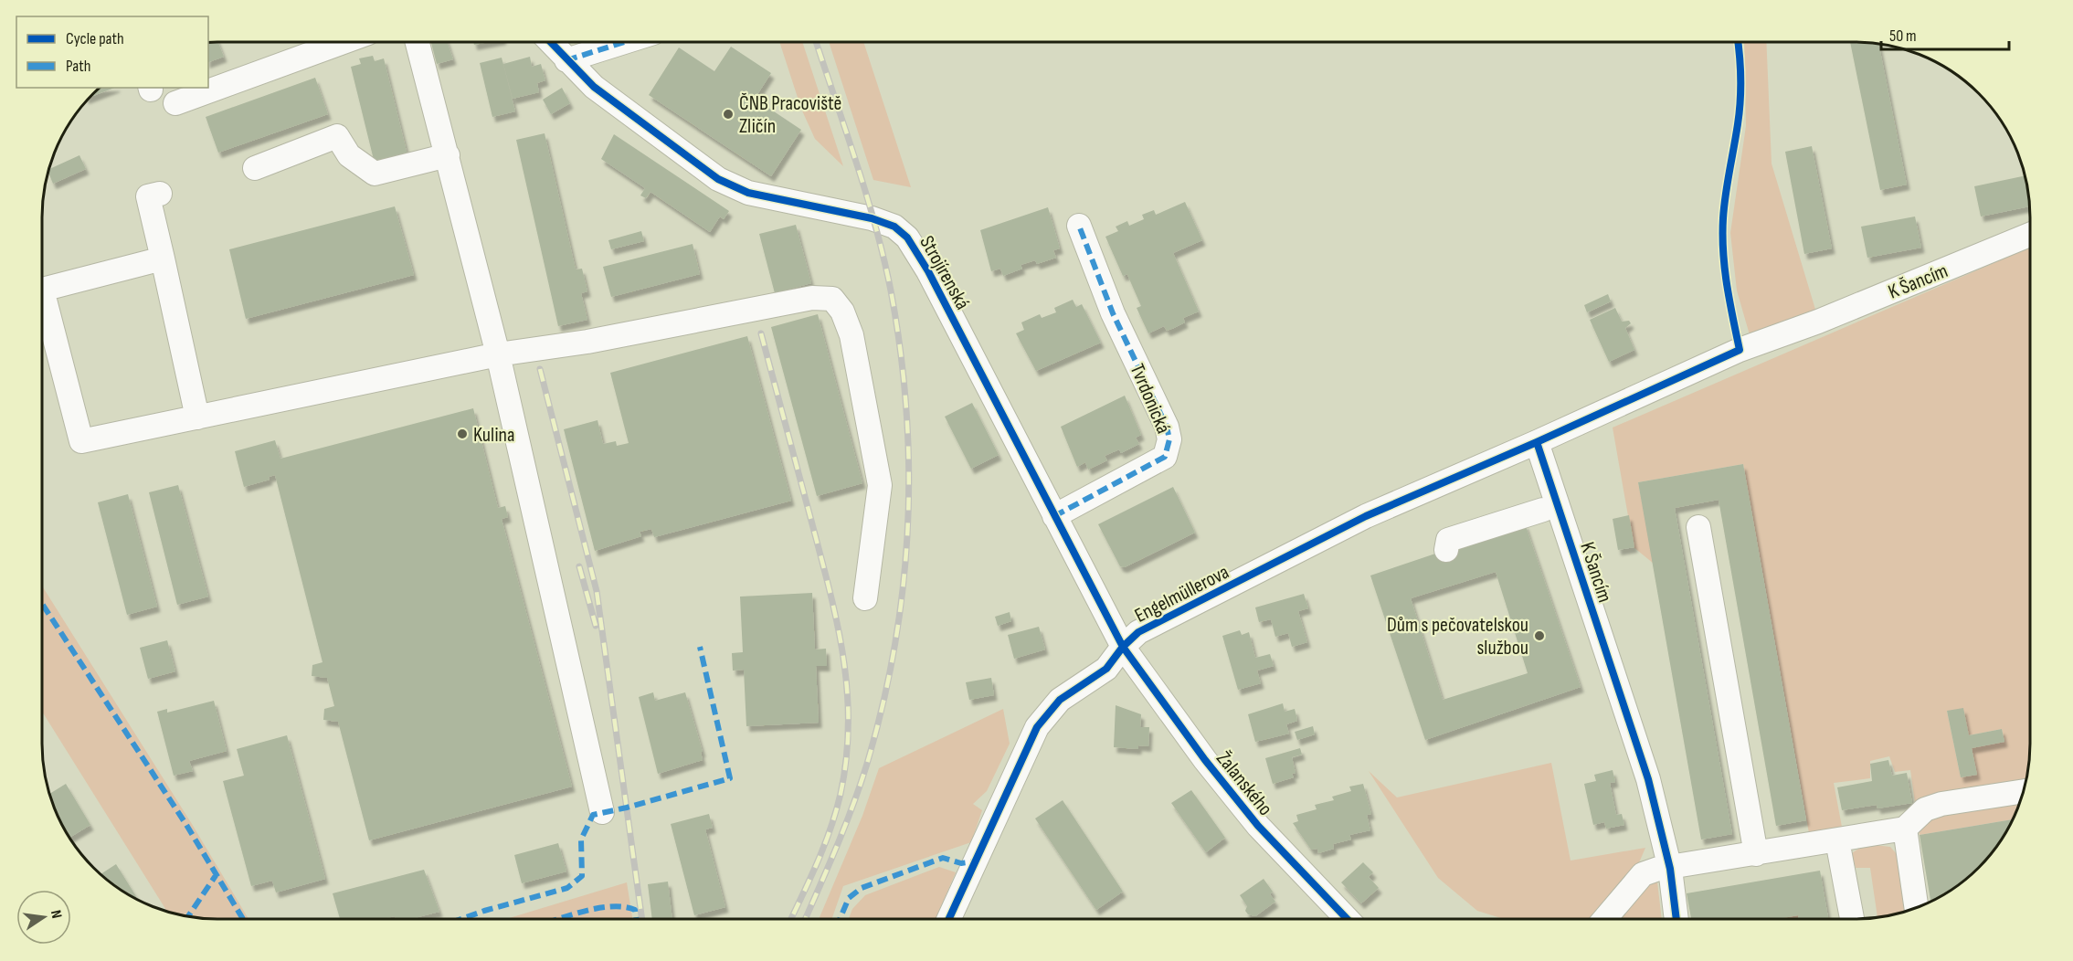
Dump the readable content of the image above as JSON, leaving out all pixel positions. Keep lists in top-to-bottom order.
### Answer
{
  "streets": {
    "street": [
      "Strojírenská",
      "K Šancím",
      "Tvrdonická",
      "Engelmüllerova",
      "Žalanského"
    ]
  },
  "crossings": [
    ["Strojírenská", "Tvrdonická"],
    ["Strojírenská", "Engelmüllerova"],
    ["Strojírenská", "Žalanského"],
    ["K Šancím", "Engelmüllerova"],
    ["Engelmüllerova", "Žalanského"]
  ],
  "places": ["ČNB Pracoviště Zličín", "Kulina", "Dům s pečovatelskou službou"],
  "legend": ["Cycle path", "Path"],
  "scale_bar": "50 m",
  "north": "right"
}
